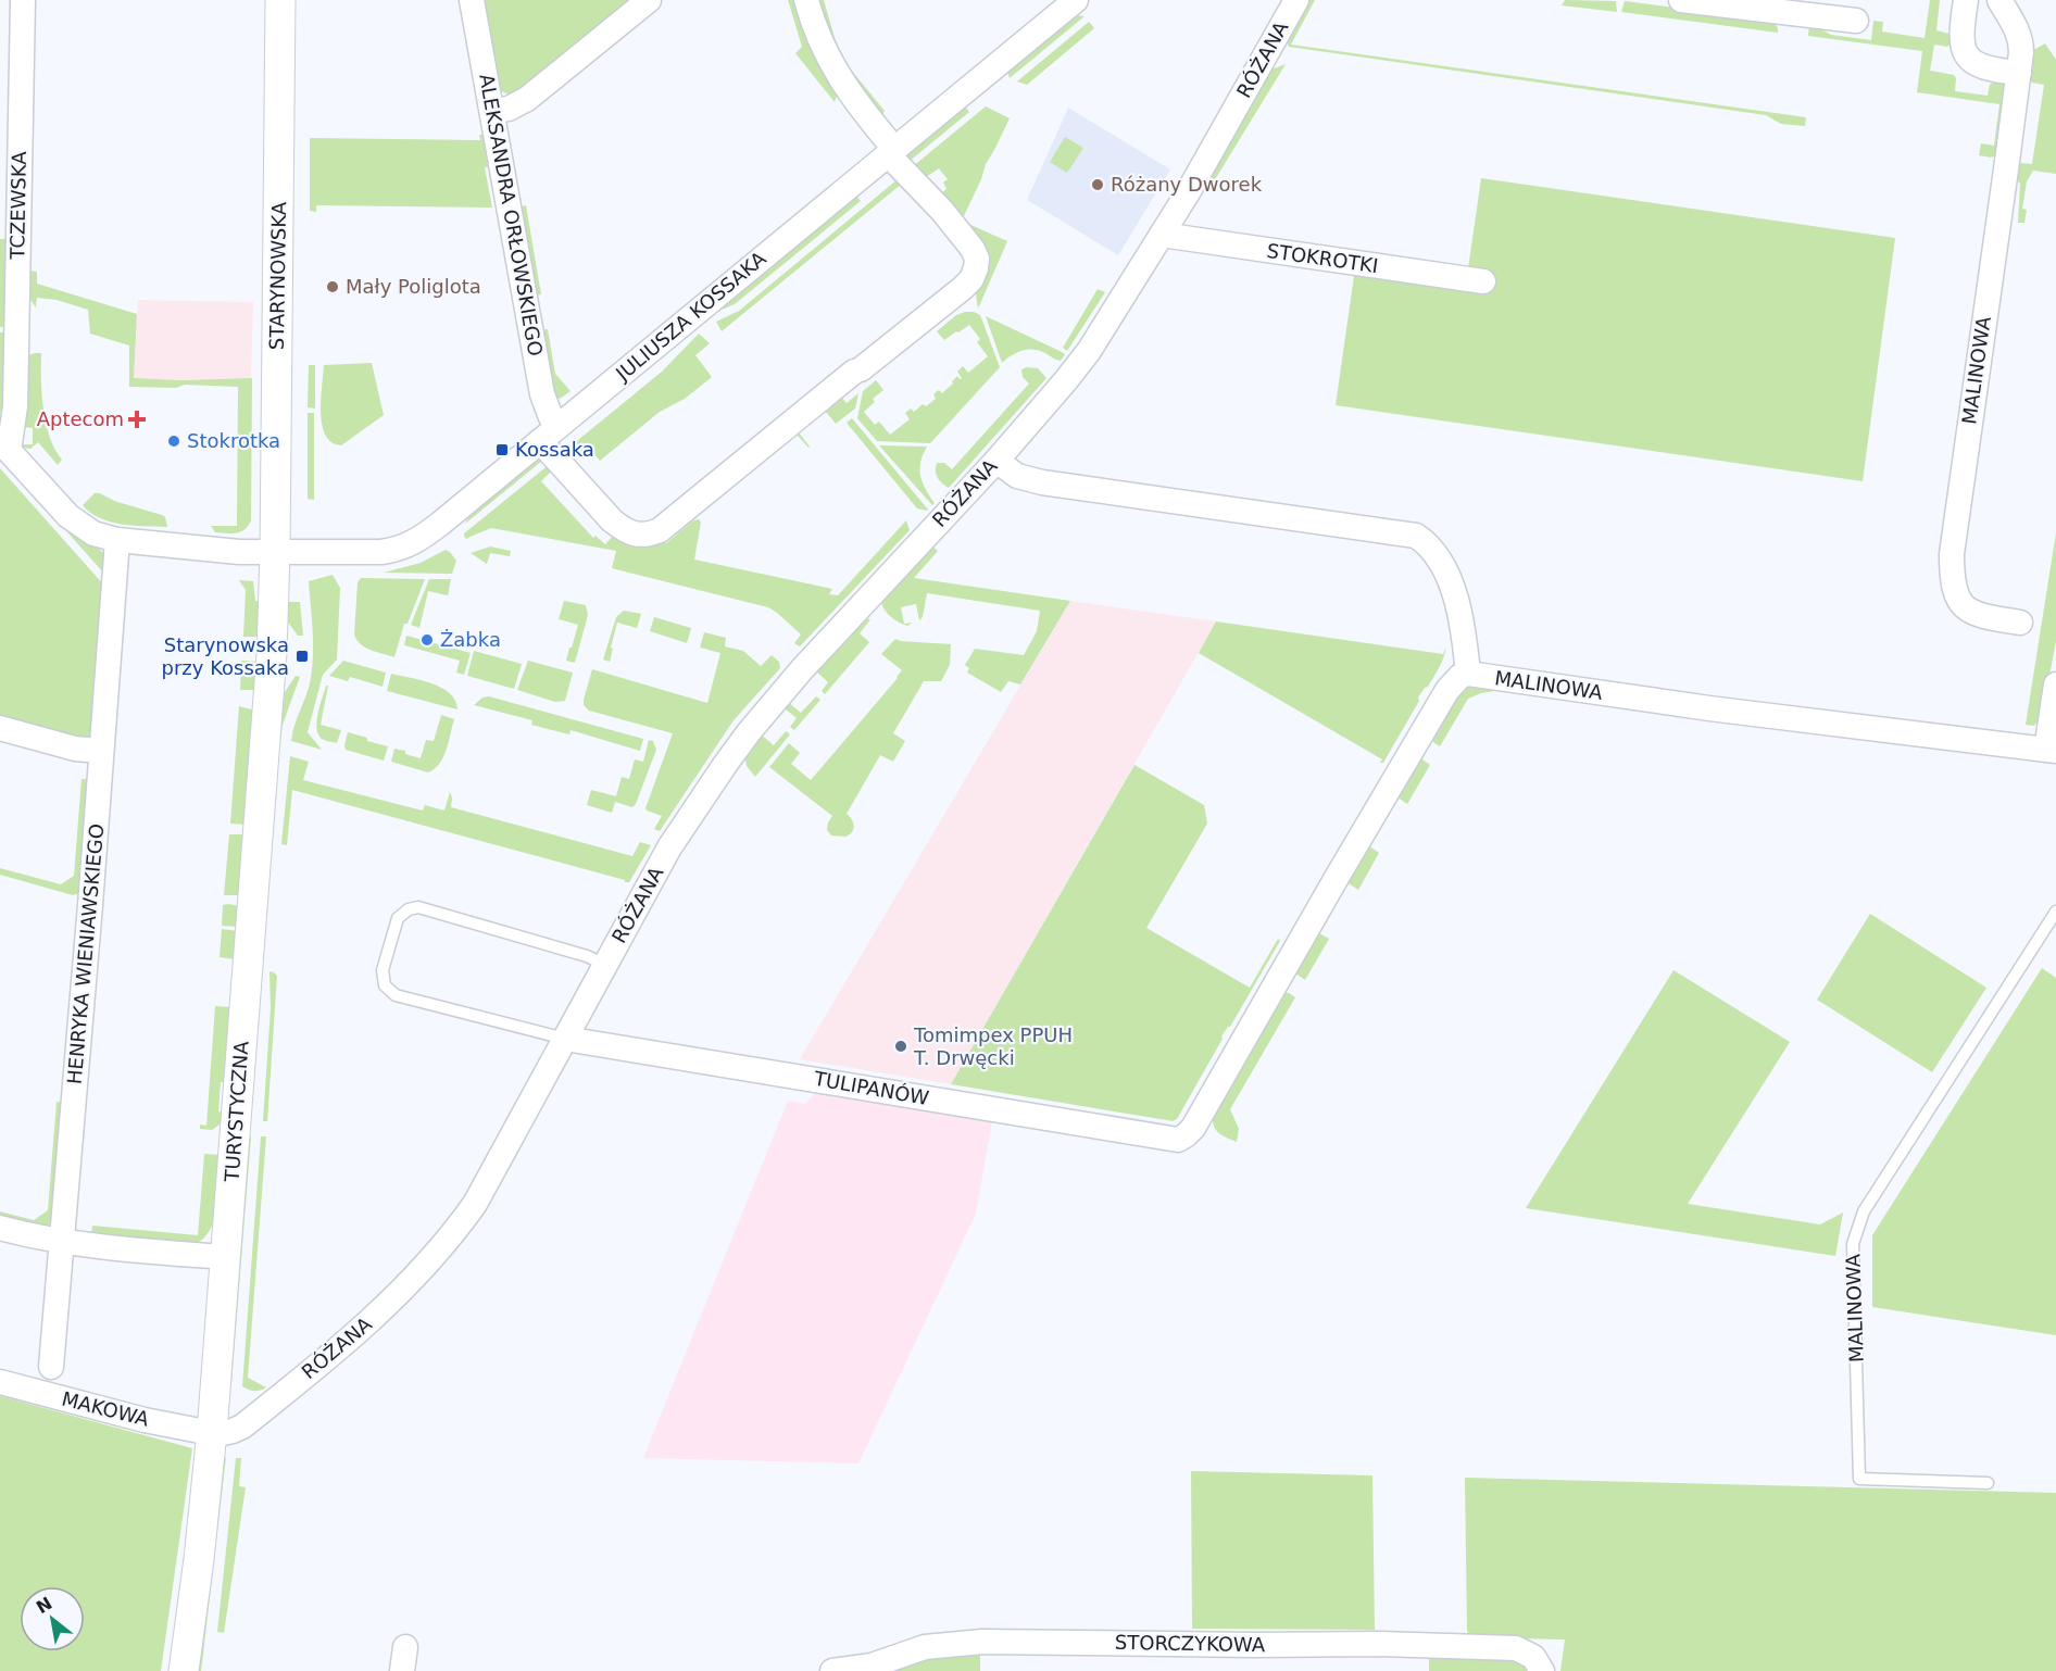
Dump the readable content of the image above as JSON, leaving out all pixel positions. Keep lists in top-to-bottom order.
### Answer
{
  "streets": {
    "street": [
      "RÓŻANA",
      "TCZEWSKA",
      "ALEKSANDRA ORŁOWSKIEGO",
      "STOKROTKI",
      "STARYNOWSKA",
      "JULIUSZA KOSSAKA",
      "MALINOWA",
      "HENRYKA WIENIAWSKIEGO",
      "TULIPANÓW",
      "TURYSTYCZNA",
      "MAKOWA",
      "STORCZYKOWA"
    ]
  },
  "crossings": [
    ["RÓŻANA", "STOKROTKI"],
    ["RÓŻANA", "MALINOWA"],
    ["RÓŻANA", "TULIPANÓW"],
    ["RÓŻANA", "TURYSTYCZNA"],
    ["RÓŻANA", "MAKOWA"],
    ["TCZEWSKA", "JULIUSZA KOSSAKA"],
    ["ALEKSANDRA ORŁOWSKIEGO", "JULIUSZA KOSSAKA"],
    ["STARYNOWSKA", "JULIUSZA KOSSAKA"],
    ["STARYNOWSKA", "TURYSTYCZNA"],
    ["JULIUSZA KOSSAKA", "HENRYKA WIENIAWSKIEGO"],
    ["JULIUSZA KOSSAKA", "TURYSTYCZNA"],
    ["MALINOWA", "TULIPANÓW"],
    ["TURYSTYCZNA", "MAKOWA"]
  ],
  "places": {
    "other": [
      "Różany Dworek",
      "Mały Poliglota",
      "Stokrotka",
      "Żabka",
      "Tomimpex PPUH T. Drwęcki"
    ],
    "health": ["Aptecom"],
    "transit": ["Kossaka", "Starynowska przy Kossaka"]
  },
  "north": "top left"
}
